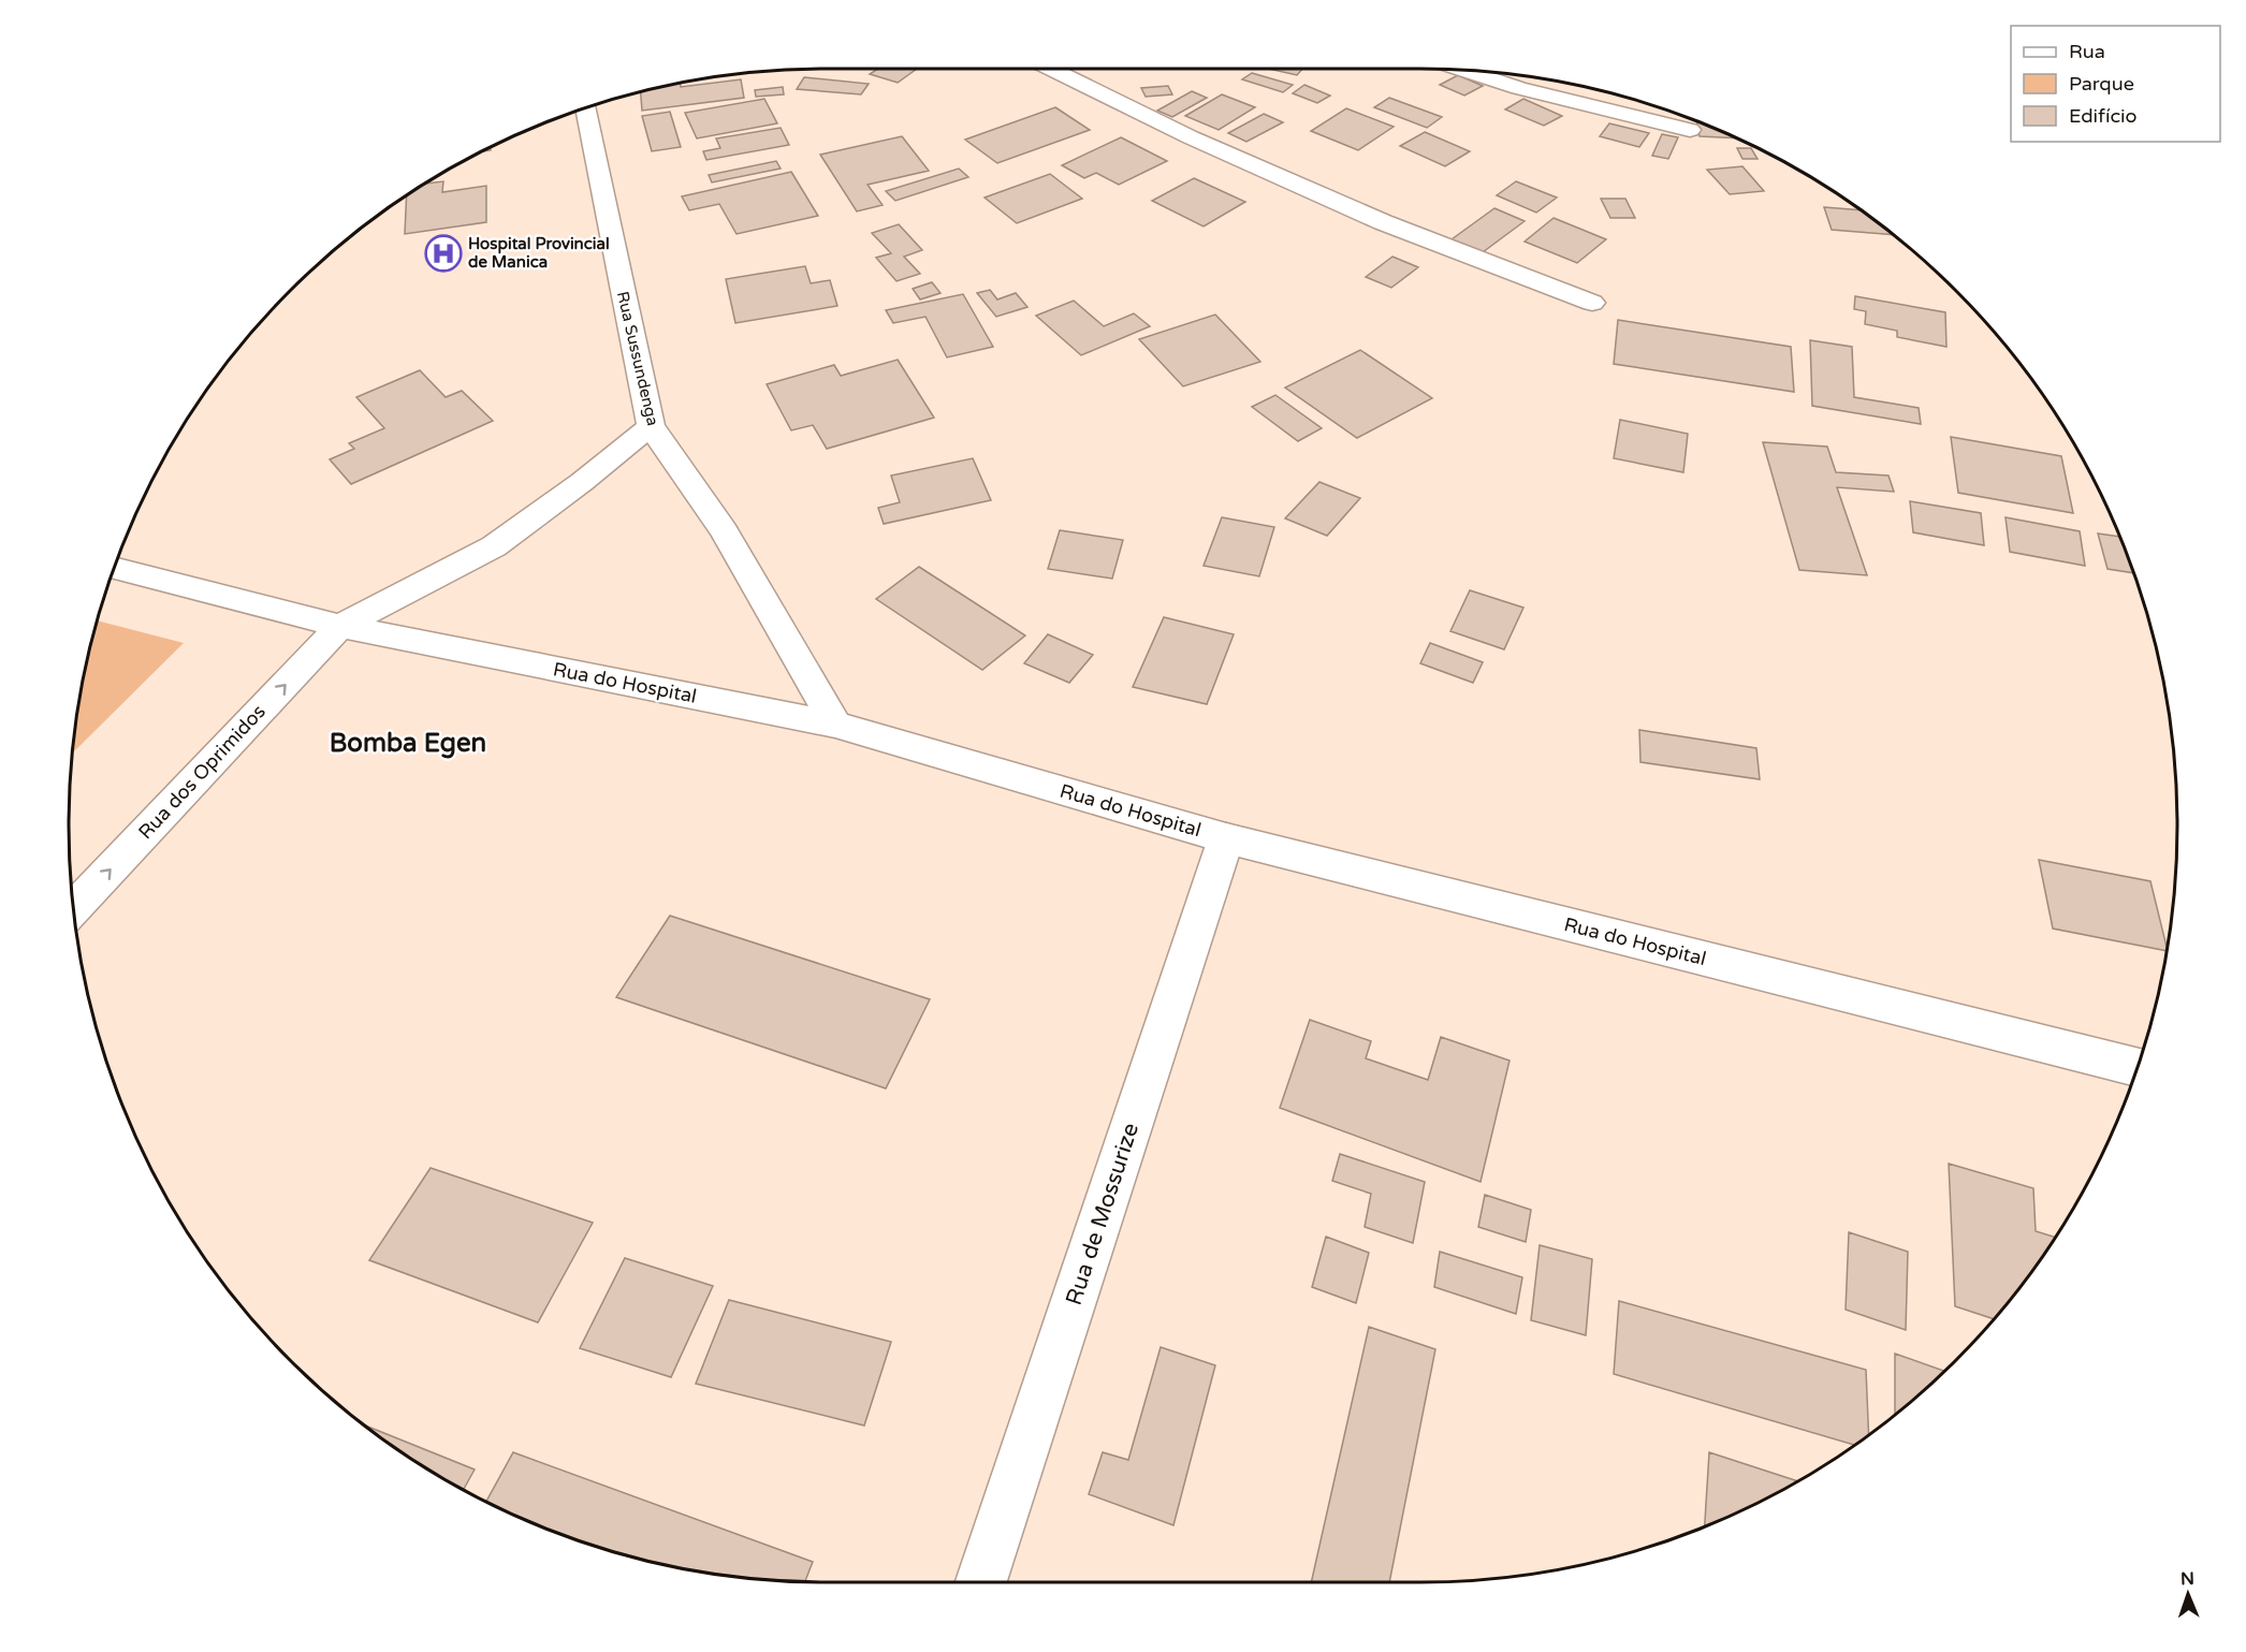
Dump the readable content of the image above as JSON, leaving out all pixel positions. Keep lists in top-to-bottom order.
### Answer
{
  "streets": {
    "street": [
      "Rua Sussundenga",
      "Rua do Hospital",
      "Rua dos Oprimidos",
      "Rua de Mossurize"
    ]
  },
  "crossings": [
    ["Rua Sussundenga", "Rua do Hospital"],
    ["Rua Sussundenga", "Rua dos Oprimidos"],
    ["Rua do Hospital", "Rua dos Oprimidos"],
    ["Rua do Hospital", "Rua de Mossurize"]
  ],
  "one_way": ["Rua dos Oprimidos"],
  "districts": ["Bomba Egen"],
  "places": {
    "hospital": ["Hospital Provincial de Manica"]
  },
  "legend": ["Rua", "Parque", "Edifício"],
  "north": "top"
}
